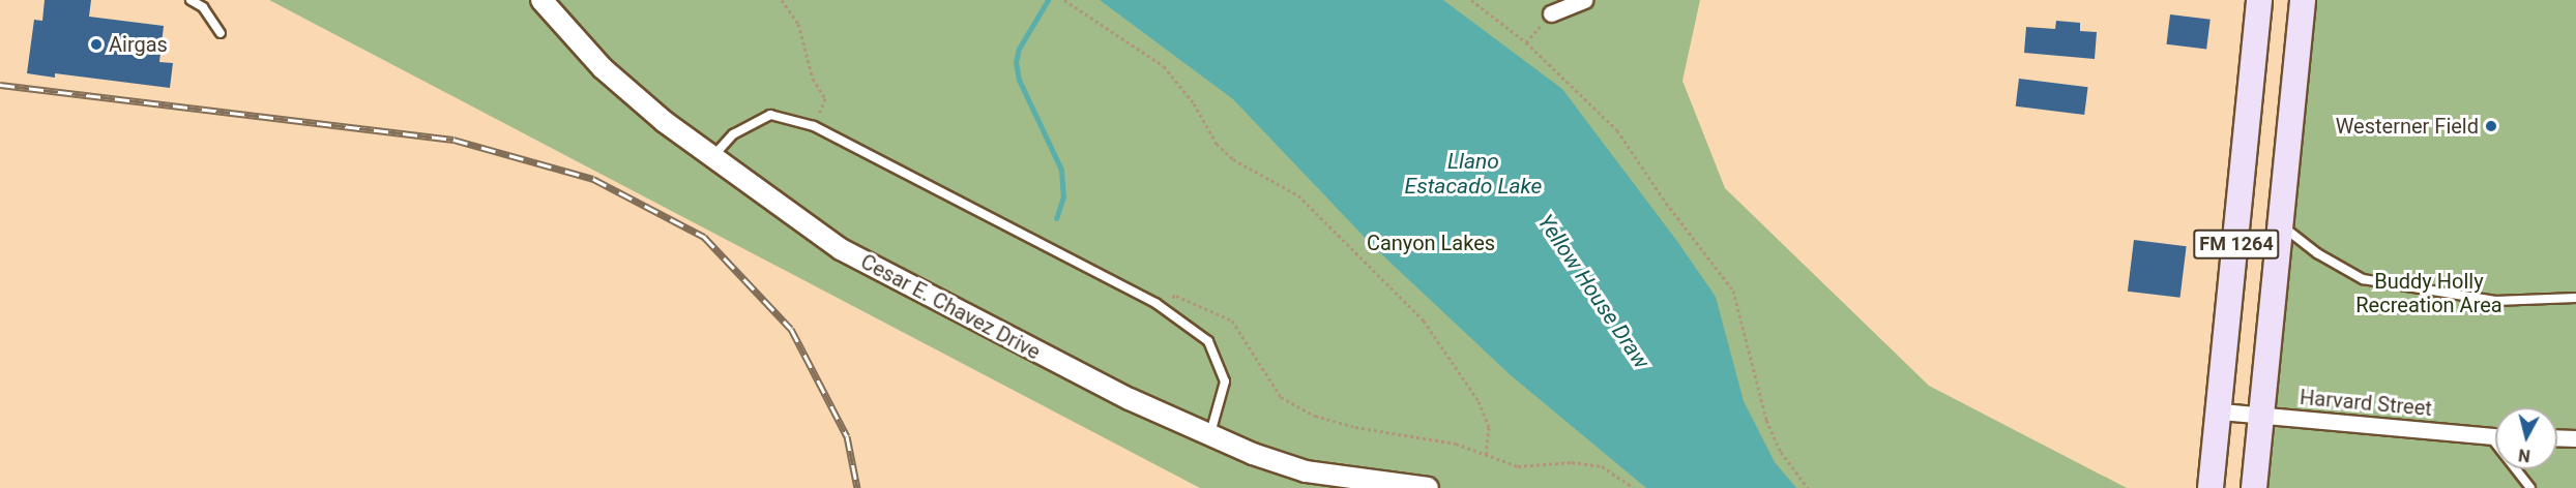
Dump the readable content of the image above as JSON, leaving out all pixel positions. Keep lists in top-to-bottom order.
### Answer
{
  "streets": {
    "main road": ["FM 1264"],
    "street": ["Cesar E. Chavez Drive", "Harvard Street"]
  },
  "crossings": [
    ["FM 1264", "Harvard Street"]
  ],
  "water": ["Llano Estacado Lake", "Yellow House Draw"],
  "parks": ["Canyon Lakes", "Buddy Holly Recreation Area"],
  "places": ["Airgas", "Westerner Field"],
  "north": "bottom"
}
